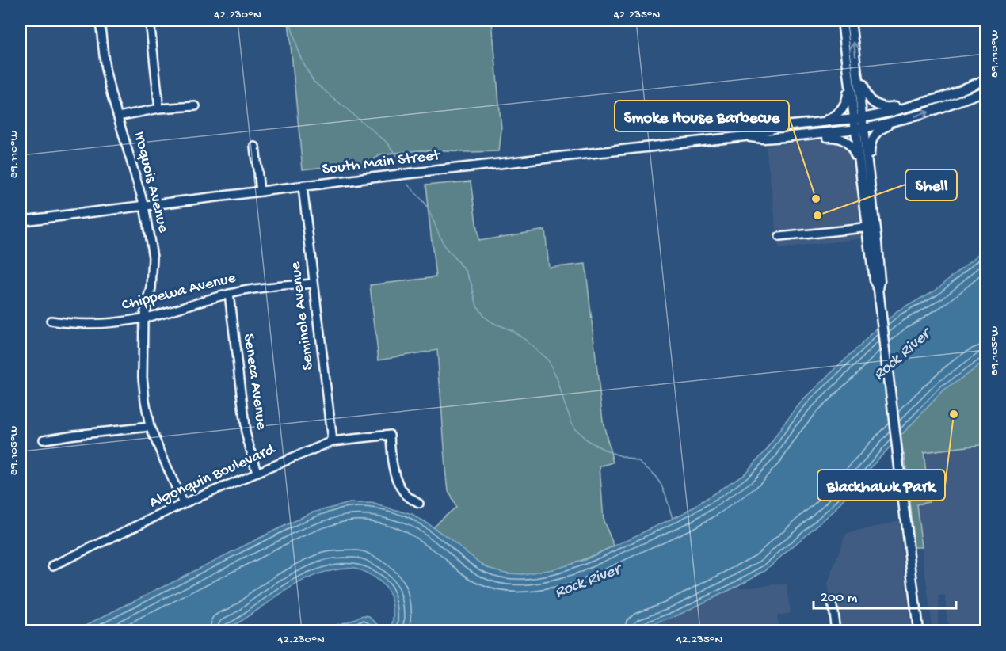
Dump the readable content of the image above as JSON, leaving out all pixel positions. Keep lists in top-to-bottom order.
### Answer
{
  "streets": {
    "main road": ["South Main Street"],
    "street": [
      "Iroquois Avenue",
      "Chippewa Avenue",
      "Seminole Avenue",
      "Seneca Avenue",
      "Algonquin Boulevard"
    ]
  },
  "crossings": [
    ["South Main Street", "Iroquois Avenue"],
    ["South Main Street", "Seminole Avenue"],
    ["Iroquois Avenue", "Chippewa Avenue"],
    ["Iroquois Avenue", "Algonquin Boulevard"],
    ["Chippewa Avenue", "Seminole Avenue"],
    ["Chippewa Avenue", "Seneca Avenue"],
    ["Seminole Avenue", "Algonquin Boulevard"],
    ["Seneca Avenue", "Algonquin Boulevard"]
  ],
  "water": ["Rock River"],
  "places": ["Smoke House Barbecue", "Shell", "Blackhawk Park"],
  "scale_bar": "200 m",
  "coordinates": [
    "42.230°N",
    "42.235°N",
    "89.110°W",
    "89.105°W"
  ]
}
